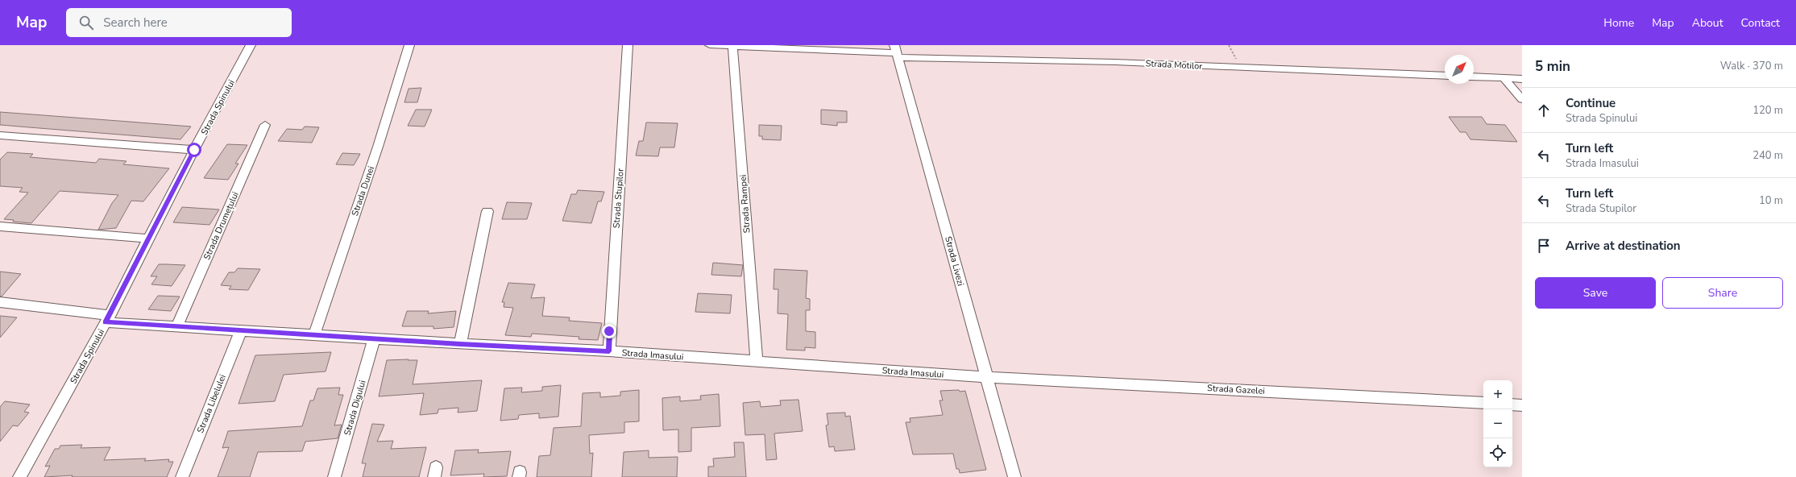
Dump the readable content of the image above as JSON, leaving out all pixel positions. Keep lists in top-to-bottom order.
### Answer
{
  "streets": {
    "street": [
      "Strada Motilor",
      "Strada Spinului",
      "Strada Dunei",
      "Strada Stupilor",
      "Strada Rampei",
      "Strada Drumețului",
      "Strada Livezi",
      "Strada Imasului",
      "Strada Gazelei",
      "Strada Libelulei",
      "Strada Digului"
    ]
  },
  "crossings": [
    ["Strada Motilor", "Strada Rampei"],
    ["Strada Motilor", "Strada Livezi"],
    ["Strada Spinului", "Strada Imasului"],
    ["Strada Dunei", "Strada Imasului"],
    ["Strada Stupilor", "Strada Imasului"],
    ["Strada Rampei", "Strada Imasului"],
    ["Strada Drumețului", "Strada Imasului"],
    ["Strada Livezi", "Strada Imasului"],
    ["Strada Livezi", "Strada Gazelei"],
    ["Strada Imasului", "Strada Gazelei"],
    ["Strada Imasului", "Strada Libelulei"],
    ["Strada Imasului", "Strada Digului"]
  ],
  "north": "top right",
  "page": {
    "header": "Map",
    "search": "Search here",
    "nav": [
      "Home",
      "Map",
      "About",
      "Contact"
    ],
    "heading": ["5 min", "Walk · 370 m"],
    "list": [
      ["Continue", "Strada Spinului", "120 m"],
      ["Turn left", "Strada Imasului", "240 m"],
      ["Turn left", "Strada Stupilor", "10 m"],
      "Arrive at destination"
    ],
    "buttons": ["Save", "Share"],
    "map_buttons": ["+", "−"]
  }
}
